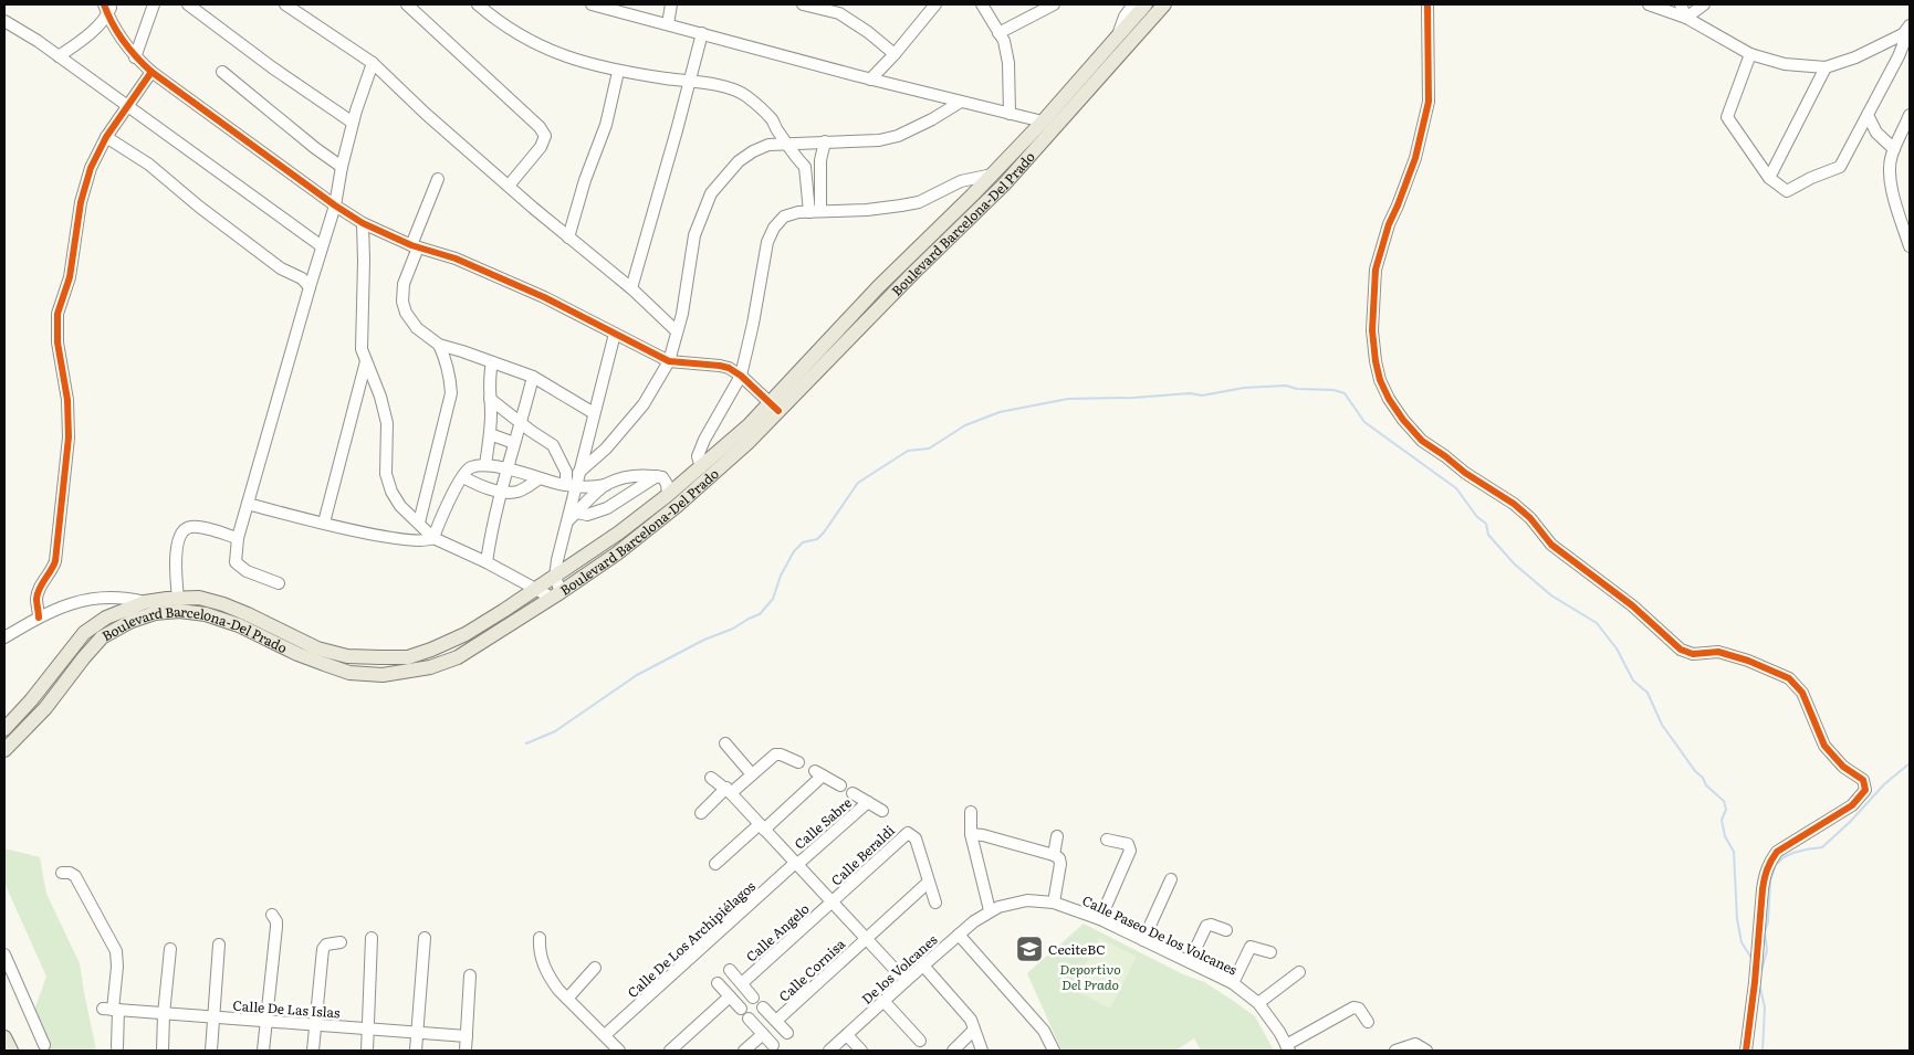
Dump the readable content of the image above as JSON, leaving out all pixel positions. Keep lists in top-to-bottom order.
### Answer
{
  "streets": {
    "main road": ["Boulevard Barcelona-Del Prado"],
    "street": [
      "Calle Sabre",
      "Calle Beraldi",
      "Calle Angelo",
      "Calle Paseo De los Volcanes",
      "Calle De Los Archipiélagos",
      "De los Volcanes",
      "Calle Cornisa",
      "Calle De Las Islas"
    ]
  },
  "crossings": [
    ["Calle Sabre", "Calle De Los Archipiélagos"],
    ["Calle Beraldi", "Calle Angelo"],
    ["Calle Beraldi", "Calle Cornisa"],
    ["Calle Paseo De los Volcanes", "De los Volcanes"]
  ],
  "parks": ["Deportivo Del Prado"],
  "places": {
    "school or university": ["CeciteBC"]
  }
}
